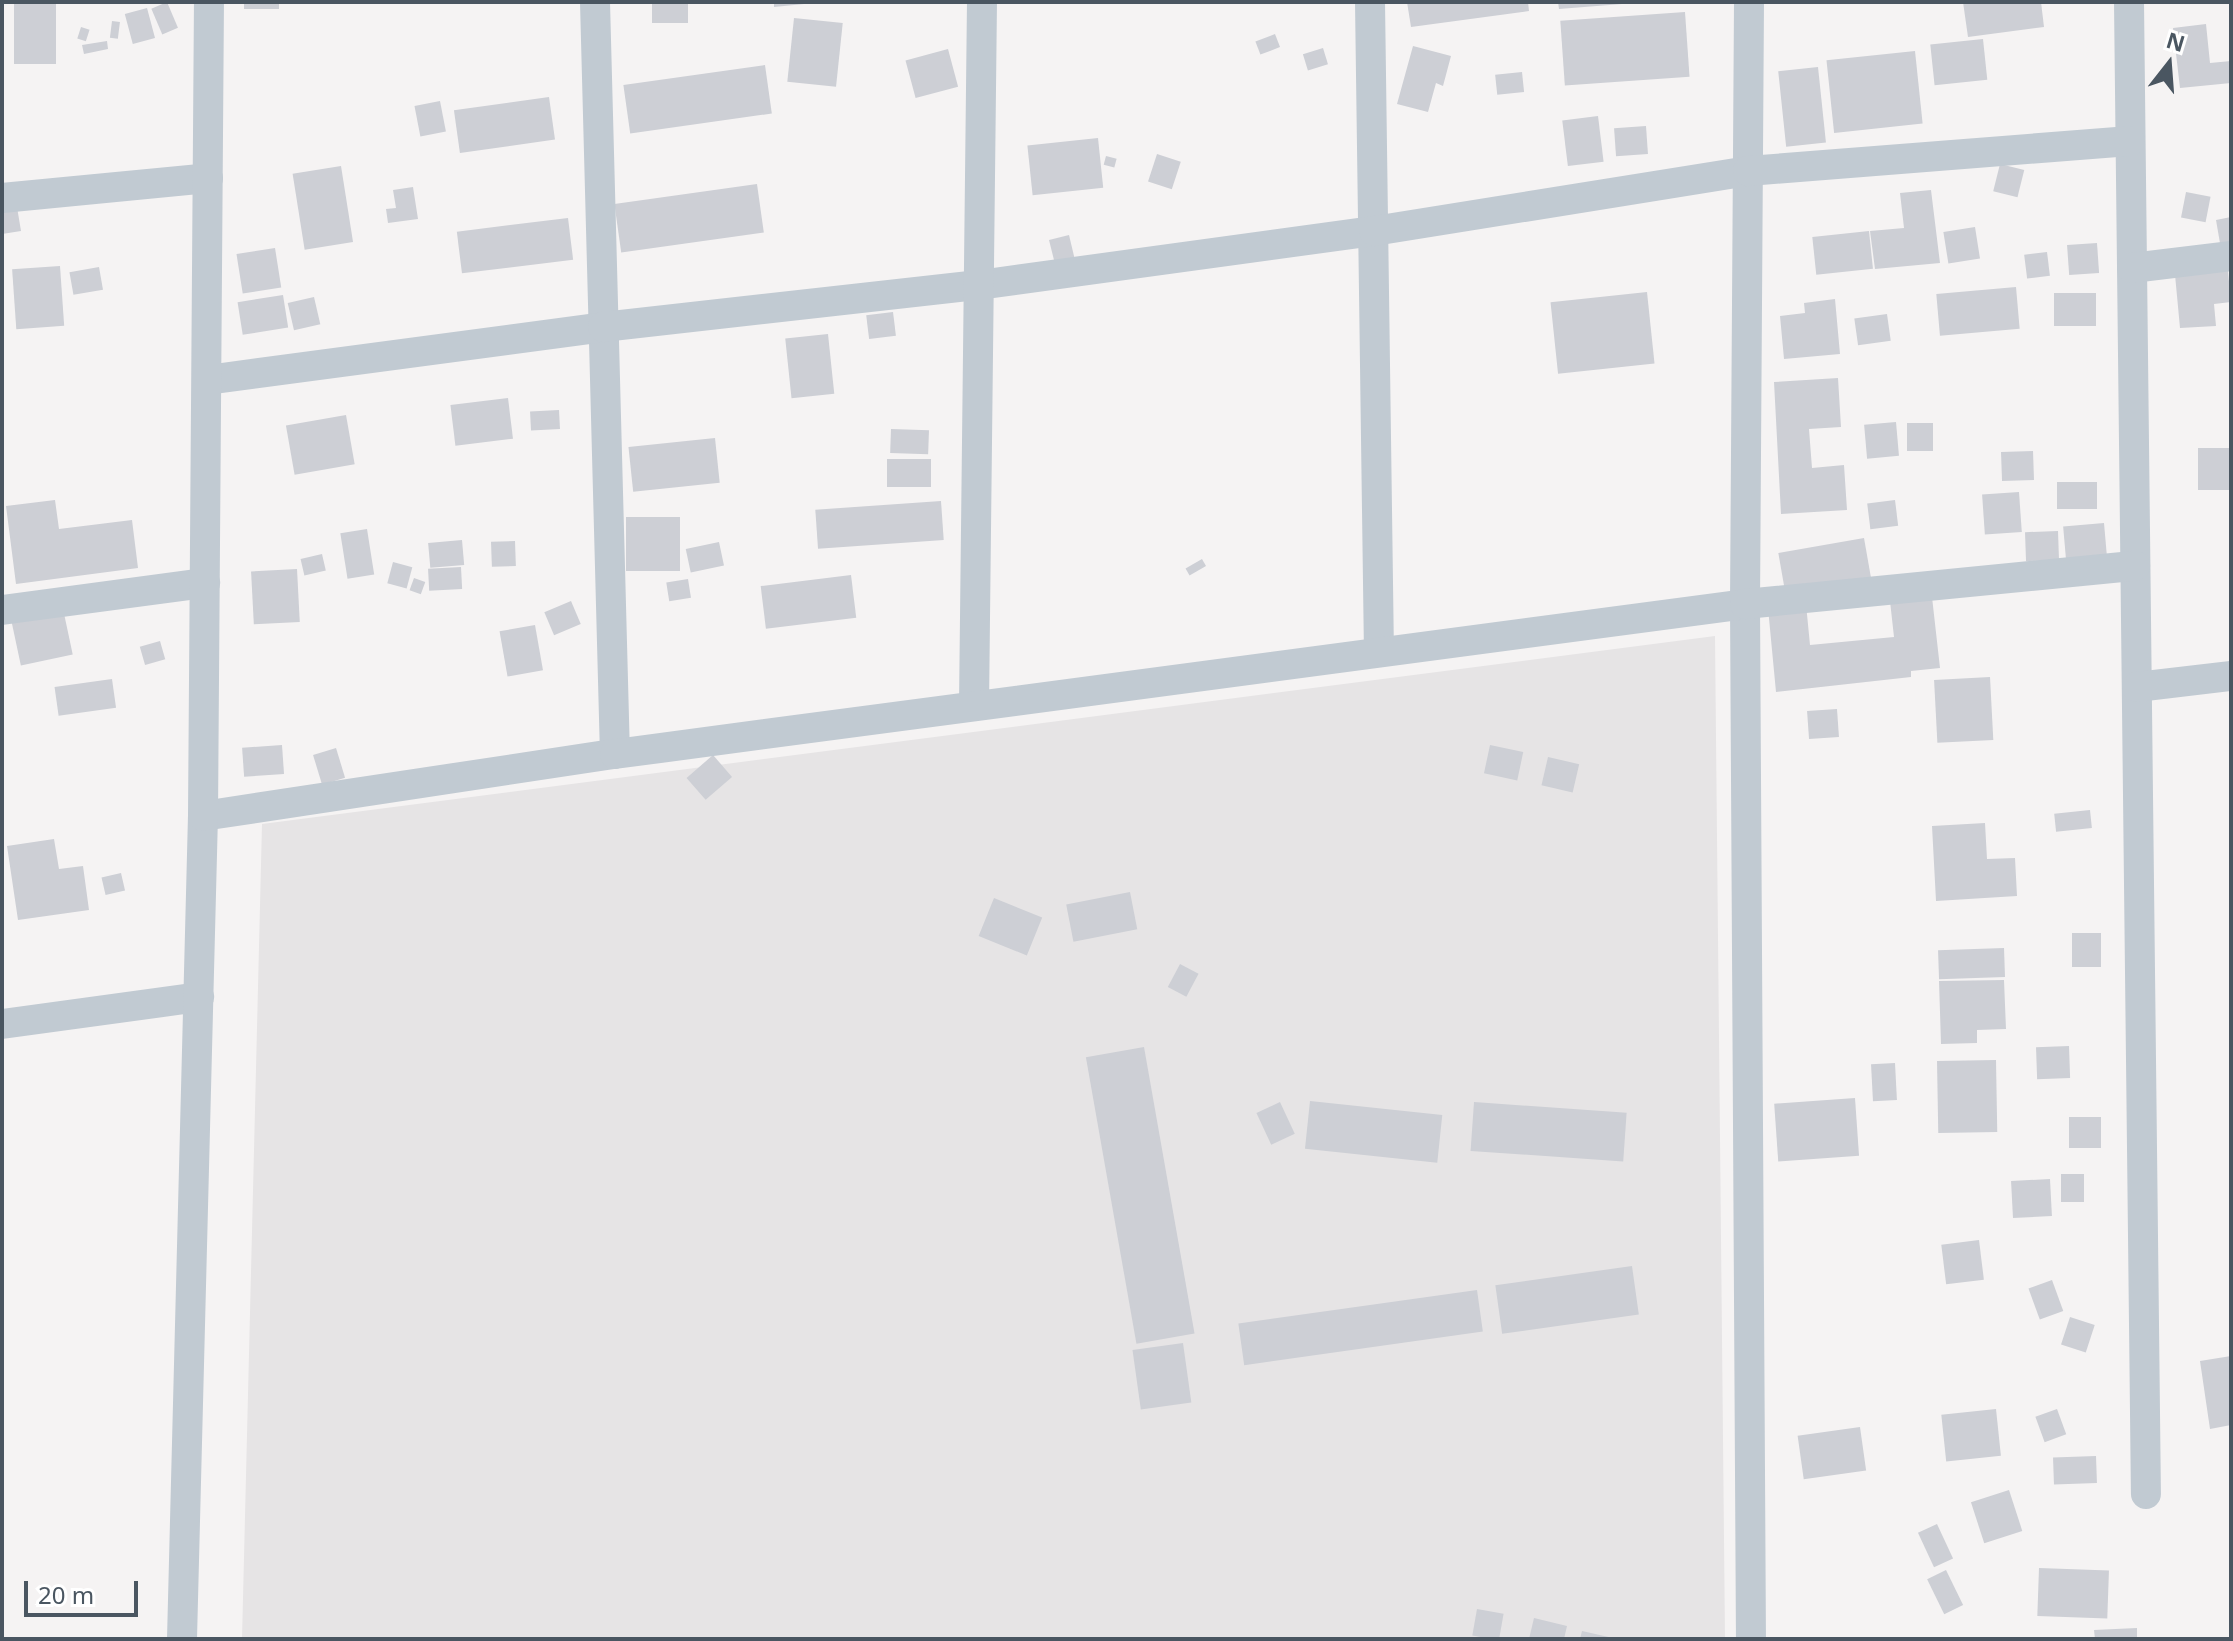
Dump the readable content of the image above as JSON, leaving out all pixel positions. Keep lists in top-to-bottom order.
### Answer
{
  "scale_bar": "20 m",
  "north": "top"
}
